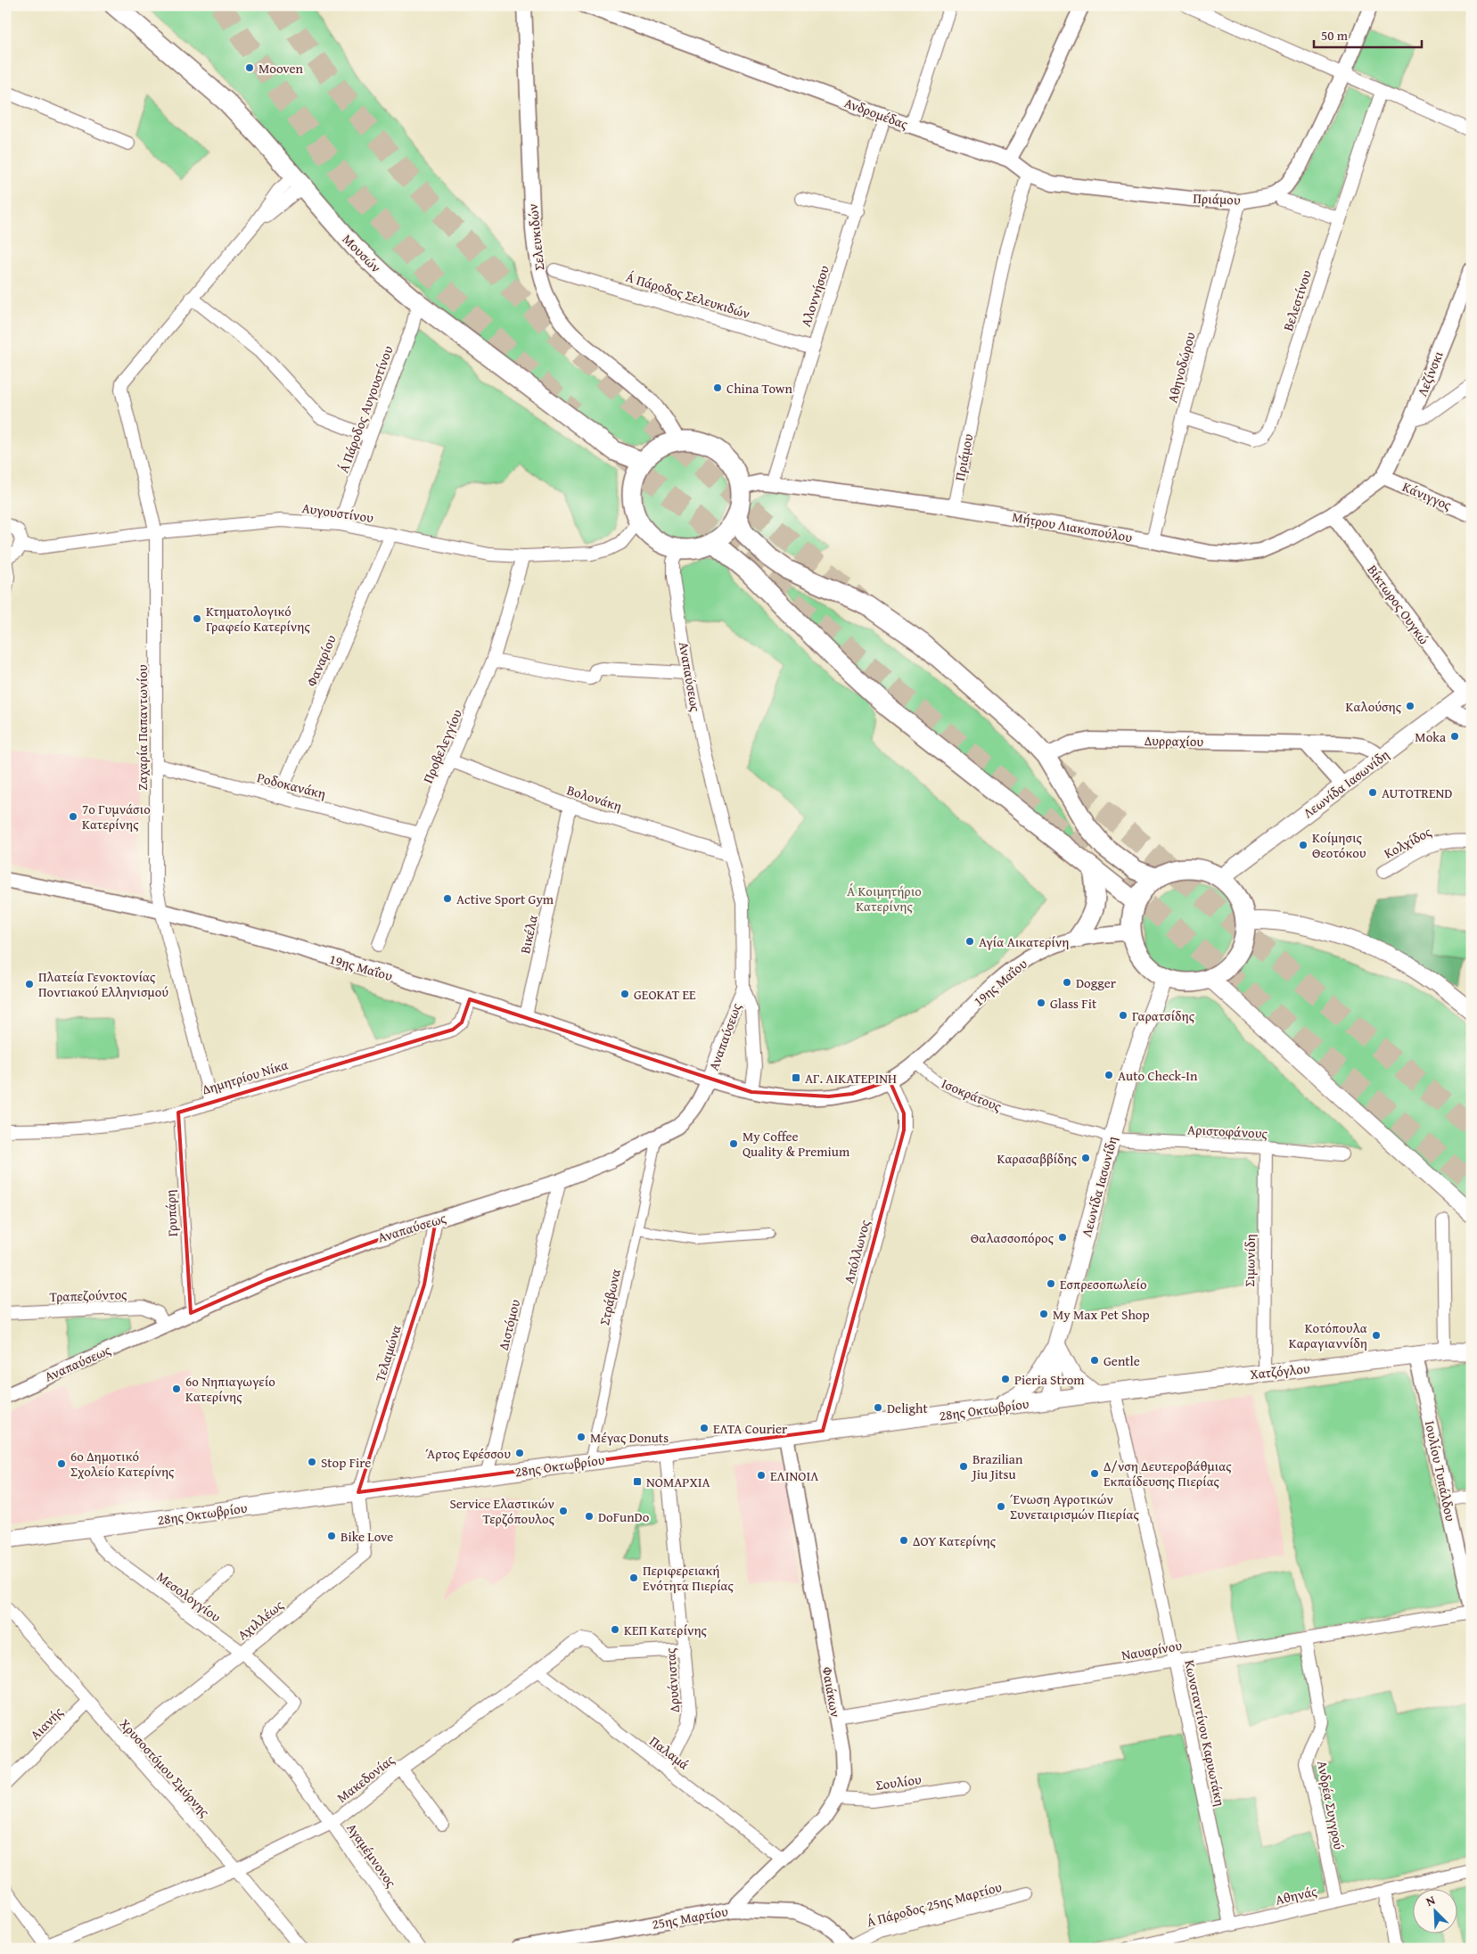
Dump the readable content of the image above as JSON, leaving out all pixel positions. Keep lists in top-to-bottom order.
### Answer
{
  "streets": {
    "main road": [
      "Μουσών",
      "Λεωνίδα Ιασωνίδη",
      "Χατζόγλου",
      "28ης Οκτωβρίου"
    ],
    "street": [
      "Ανδρομέδας",
      "Πριάμου",
      "Σελευκιδών",
      "Α΄ Πάροδος Σελευκιδών",
      "Αλοννήσου",
      "Βελεστίνου",
      "Αθηνοδώρου",
      "Λεζίνσκι",
      "Α΄ Πάροδος Αυγουστίνου",
      "Κάνιγγος",
      "Αυγουστίνου",
      "Μήτρου Λιακοπούλου",
      "Βίκτωρος Ουγκώ",
      "Φαναρίου",
      "Αναπαύσεως",
      "Ζαχαρία Παπαντωνίου",
      "Δυρραχίου",
      "Προβελεγγίου",
      "Ροδοκανάκη",
      "Βολονάκη",
      "Κολχίδος",
      "Βικέλα",
      "19ης Μαΐου",
      "Δημητρίου Νίκα",
      "Ισοκράτους",
      "Αριστοφάνους",
      "Γρυπάρη",
      "Απόλλωνος",
      "Σιμωνίδη",
      "Τραπεζούντος",
      "Στράβωνα",
      "Διστόμου",
      "Τελαμώνα",
      "Ιουλίου Τυπάλδου",
      "Μεσολογγίου",
      "Αχιλλέως",
      "Ναυαρίνου",
      "Δρυάνιστας",
      "Φαιάκων",
      "Αιανής",
      "Κωνσταντίνου Καρυωτάκη",
      "Παλαμά",
      "Χρυσοστόμου Σμύρνης",
      "Μακεδονίας",
      "Σουλίου",
      "Ανδρέα Συγγρού",
      "Αγαμέμνονος",
      "Αθηνάς",
      "Α΄ Πάροδος 25ης Μαρτίου",
      "25ης Μαρτίου"
    ]
  },
  "crossings": [
    ["Ανδρομέδας", "Πριάμου"],
    ["Ανδρομέδας", "Αλοννήσου"],
    ["Πριάμου", "Αθηνοδώρου"],
    ["Πριάμου", "Μήτρου Λιακοπούλου"],
    ["Σελευκιδών", "Μουσών"],
    ["Σελευκιδών", "Αυγουστίνου"],
    ["Σελευκιδών", "Μήτρου Λιακοπούλου"],
    ["Σελευκιδών", "Αναπαύσεως"],
    ["Μουσών", "Α΄ Πάροδος Αυγουστίνου"],
    ["Μουσών", "Αυγουστίνου"],
    ["Μουσών", "Μήτρου Λιακοπούλου"],
    ["Μουσών", "Αναπαύσεως"],
    ["Α΄ Πάροδος Σελευκιδών", "Αλοννήσου"],
    ["Αλοννήσου", "Μήτρου Λιακοπούλου"],
    ["Βελεστίνου", "Αθηνοδώρου"],
    ["Αθηνοδώρου", "Μήτρου Λιακοπούλου"],
    ["Λεζίνσκι", "Κάνιγγος"],
    ["Λεζίνσκι", "Μήτρου Λιακοπούλου"],
    ["Α΄ Πάροδος Αυγουστίνου", "Αυγουστίνου"],
    ["Κάνιγγος", "Μήτρου Λιακοπούλου"],
    ["Αυγουστίνου", "Μήτρου Λιακοπούλου"],
    ["Αυγουστίνου", "Φαναρίου"],
    ["Αυγουστίνου", "Αναπαύσεως"],
    ["Αυγουστίνου", "Ζαχαρία Παπαντωνίου"],
    ["Αυγουστίνου", "Προβελεγγίου"],
    ["Μήτρου Λιακοπούλου", "Βίκτωρος Ουγκώ"],
    ["Μήτρου Λιακοπούλου", "Αναπαύσεως"],
    ["Βίκτωρος Ουγκώ", "Λεωνίδα Ιασωνίδη"],
    ["Φαναρίου", "Ροδοκανάκη"],
    ["Αναπαύσεως", "Βολονάκη"],
    ["Αναπαύσεως", "19ης Μαΐου"],
    ["Αναπαύσεως", "Γρυπάρη"],
    ["Αναπαύσεως", "Τραπεζούντος"],
    ["Αναπαύσεως", "Στράβωνα"],
    ["Αναπαύσεως", "Διστόμου"],
    ["Αναπαύσεως", "Τελαμώνα"],
    ["Ζαχαρία Παπαντωνίου", "Ροδοκανάκη"],
    ["Ζαχαρία Παπαντωνίου", "19ης Μαΐου"],
    ["Ζαχαρία Παπαντωνίου", "Δημητρίου Νίκα"],
    ["Δυρραχίου", "Λεωνίδα Ιασωνίδη"],
    ["Προβελεγγίου", "Ροδοκανάκη"],
    ["Προβελεγγίου", "Βολονάκη"],
    ["Λεωνίδα Ιασωνίδη", "19ης Μαΐου"],
    ["Λεωνίδα Ιασωνίδη", "Ισοκράτους"],
    ["Λεωνίδα Ιασωνίδη", "Αριστοφάνους"],
    ["Λεωνίδα Ιασωνίδη", "28ης Οκτωβρίου"],
    ["Βολονάκη", "Βικέλα"],
    ["Βικέλα", "19ης Μαΐου"],
    ["19ης Μαΐου", "Δημητρίου Νίκα"],
    ["19ης Μαΐου", "Ισοκράτους"],
    ["Δημητρίου Νίκα", "Γρυπάρη"],
    ["Ισοκράτους", "Αριστοφάνους"],
    ["Αριστοφάνους", "Σιμωνίδη"],
    ["Απόλλωνος", "28ης Οκτωβρίου"],
    ["Σιμωνίδη", "Χατζόγλου"],
    ["Στράβωνα", "28ης Οκτωβρίου"],
    ["Διστόμου", "28ης Οκτωβρίου"],
    ["Τελαμώνα", "28ης Οκτωβρίου"],
    ["Τελαμώνα", "Αχιλλέως"],
    ["Χατζόγλου", "28ης Οκτωβρίου"],
    ["Χατζόγλου", "Ιουλίου Τυπάλδου"],
    ["Χατζόγλου", "Κωνσταντίνου Καρυωτάκη"],
    ["28ης Οκτωβρίου", "Μεσολογγίου"],
    ["28ης Οκτωβρίου", "Αχιλλέως"],
    ["28ης Οκτωβρίου", "Δρυάνιστας"],
    ["28ης Οκτωβρίου", "Φαιάκων"],
    ["28ης Οκτωβρίου", "Κωνσταντίνου Καρυωτάκη"],
    ["Ιουλίου Τυπάλδου", "Ναυαρίνου"],
    ["Μεσολογγίου", "Αχιλλέως"],
    ["Μεσολογγίου", "Αγαμέμνονος"],
    ["Αχιλλέως", "Χρυσοστόμου Σμύρνης"],
    ["Ναυαρίνου", "Φαιάκων"],
    ["Ναυαρίνου", "Κωνσταντίνου Καρυωτάκη"],
    ["Ναυαρίνου", "Ανδρέα Συγγρού"],
    ["Δρυάνιστας", "Παλαμά"],
    ["Δρυάνιστας", "Μακεδονίας"],
    ["Φαιάκων", "Παλαμά"],
    ["Φαιάκων", "Σουλίου"],
    ["Φαιάκων", "25ης Μαρτίου"],
    ["Αιανής", "Χρυσοστόμου Σμύρνης"],
    ["Κωνσταντίνου Καρυωτάκη", "Αθηνάς"],
    ["Παλαμά", "Μακεδονίας"],
    ["Χρυσοστόμου Σμύρνης", "Μακεδονίας"],
    ["Μακεδονίας", "Αγαμέμνονος"],
    ["Ανδρέα Συγγρού", "Αθηνάς"],
    ["Α΄ Πάροδος 25ης Μαρτίου", "25ης Μαρτίου"]
  ],
  "parks": ["Α΄ Κοιμητήριο Κατερίνης"],
  "places": {
    "other": [
      "Mooven",
      "China Town",
      "Κτηματολογικό Γραφείο Κατερίνης",
      "Καλούσης",
      "Moka",
      "AUTOTREND",
      "7ο Γυμνάσιο Κατερίνης",
      "Κοίμησις Θεοτόκου",
      "Active Sport Gym",
      "Αγία Αικατερίνη",
      "Dogger",
      "Πλατεία Γενοκτονίας Ποντιακού Ελληνισμού",
      "GEOKAT EE",
      "Glass Fit",
      "Γαρατσίδης",
      "Auto Check-In",
      "My Coffee Quality & Premium",
      "Καρασαββίδης",
      "Θαλασσοπόρος",
      "Εσπρεσοπωλείο",
      "My Max Pet Shop",
      "Κοτόπουλα Καραγιαννίδη",
      "Gentle",
      "Pieria Strom",
      "6ο Νηπιαγωγείο Κατερίνης",
      "Delight",
      "ΕΛΤΑ Courier",
      "Μέγας Donuts",
      "Άρτος Εφέσσου",
      "Stop Fire",
      "6ο Δημοτικό Σχολείο Κατερίνης",
      "Brazilian Jiu Jitsu",
      "Δ/νση Δευτεροβάθμιας Εκπαίδευσης Πιερίας",
      "ΕΛΙΝΟΙΛ",
      "Ένωση Αγροτικών Συνεταιρισμών Πιερίας",
      "Service Ελαστικών Τερζόπουλος",
      "DoFunDo",
      "Bike Love",
      "ΔΟΥ Κατερίνης",
      "Περιφερειακή Ενότητα Πιερίας",
      "ΚΕΠ Κατερίνης"
    ],
    "transit": ["ΑΓ. ΑΙΚΑΤΕΡΙΝΗ", "ΝΟΜΑΡΧΙΑ"]
  },
  "scale_bar": "50 m",
  "north": "top left"
}
